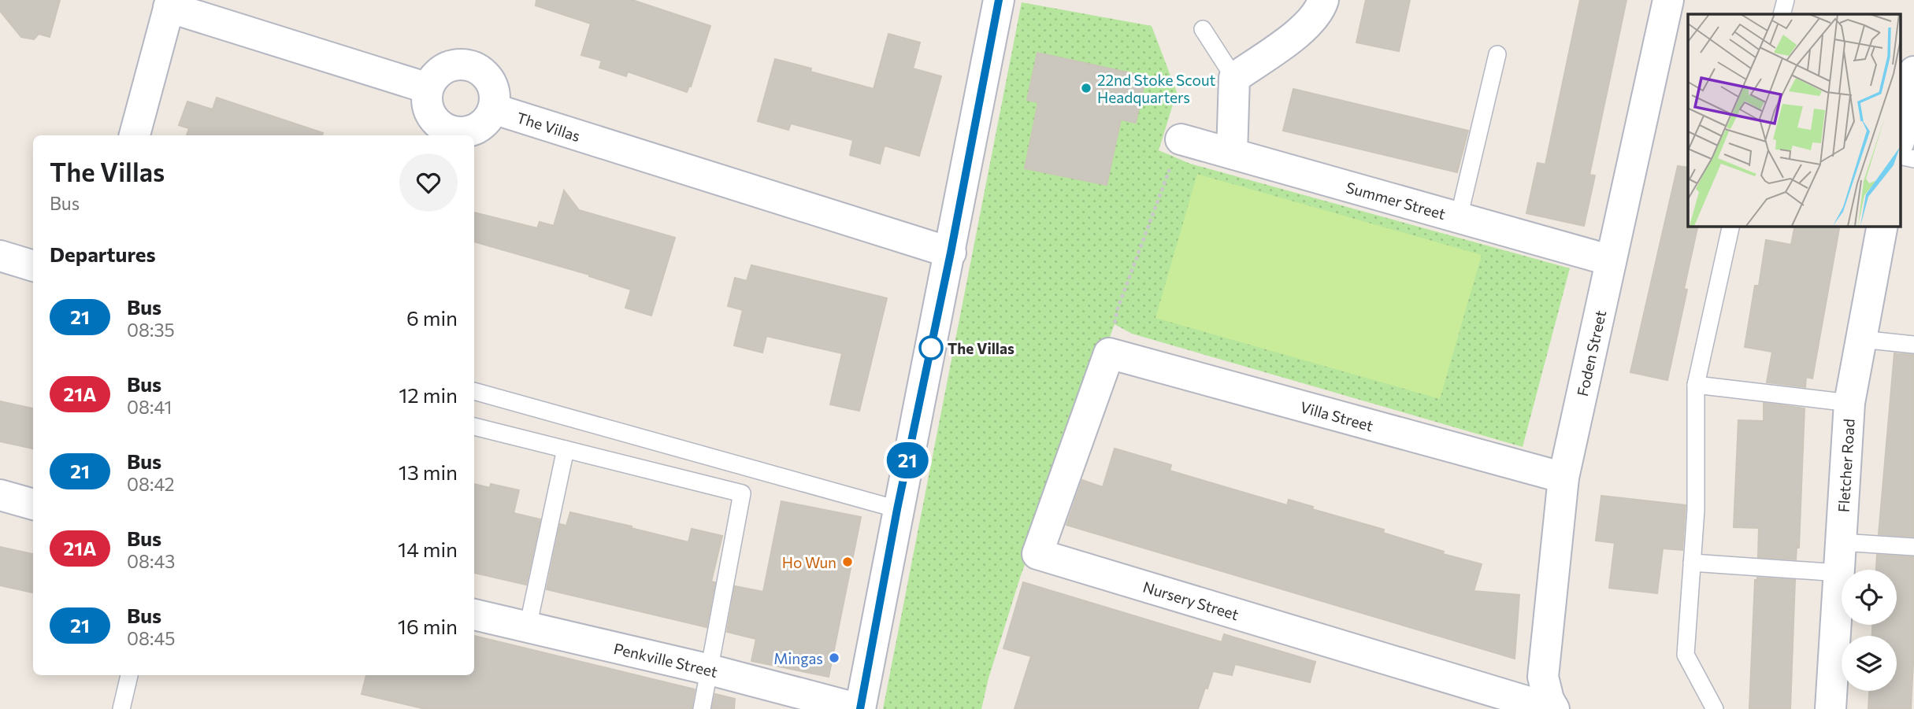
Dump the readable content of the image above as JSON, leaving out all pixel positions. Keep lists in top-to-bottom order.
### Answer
{
  "streets": {
    "street": [
      "The Villas",
      "Summer Street",
      "Foden Street",
      "Villa Street",
      "Fletcher Road",
      "Nursery Street",
      "Penkville Street"
    ]
  },
  "crossings": [
    ["Summer Street", "Foden Street"],
    ["Foden Street", "Villa Street"],
    ["Foden Street", "Nursery Street"],
    ["Villa Street", "Nursery Street"]
  ],
  "places": [
    "22nd Stoke Scout Headquarters",
    "The Villas",
    "Ho Wun",
    "Mingas"
  ],
  "lines": ["bus line 21"],
  "page": {
    "on_map": "21",
    "heading": [
      ["The Villas", "Bus"],
      "Departures"
    ],
    "list": [
      {
        "mark": "21",
        "name": "Bus",
        "note": "08:35",
        "value": "6 min"
      },
      {
        "mark": "21A",
        "name": "Bus",
        "note": "08:41",
        "value": "12 min"
      },
      {
        "mark": "21",
        "name": "Bus",
        "note": "08:42",
        "value": "13 min"
      },
      {
        "mark": "21A",
        "name": "Bus",
        "note": "08:43",
        "value": "14 min"
      },
      {
        "mark": "21",
        "name": "Bus",
        "note": "08:45",
        "value": "16 min"
      }
    ]
  }
}
